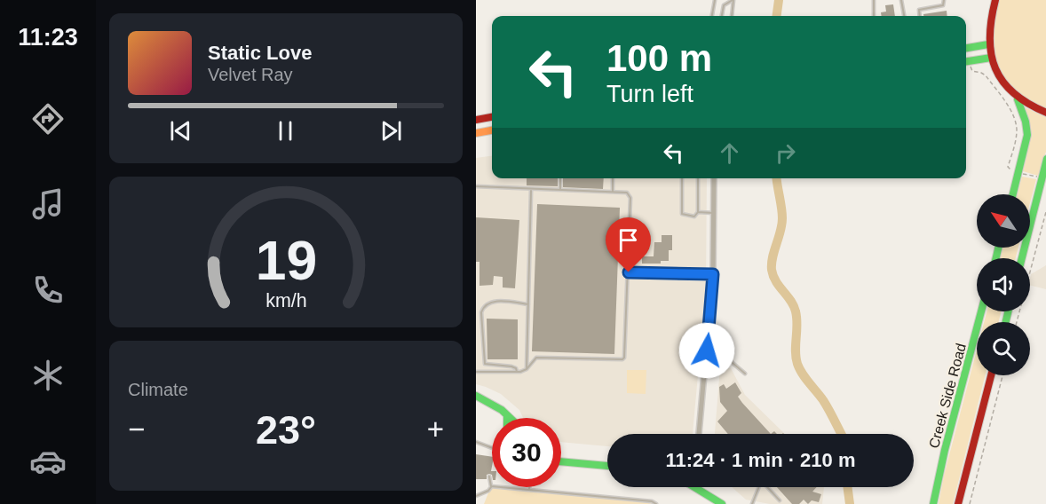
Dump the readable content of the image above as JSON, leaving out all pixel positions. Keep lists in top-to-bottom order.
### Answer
{
  "streets": {
    "main road": ["Creek Side Road"]
  },
  "north": "top left",
  "page": {
    "tabs": "11:23",
    "turn": ["100 m", "Turn left"],
    "song": ["Static Love", "Velvet Ray"],
    "tile": "Climate",
    "heat": ["−", "23°", "+"],
    "limit": "30",
    "trip": "11:24 · 1 min · 210 m",
    "gauge": ["19", "km/h"]
  }
}
